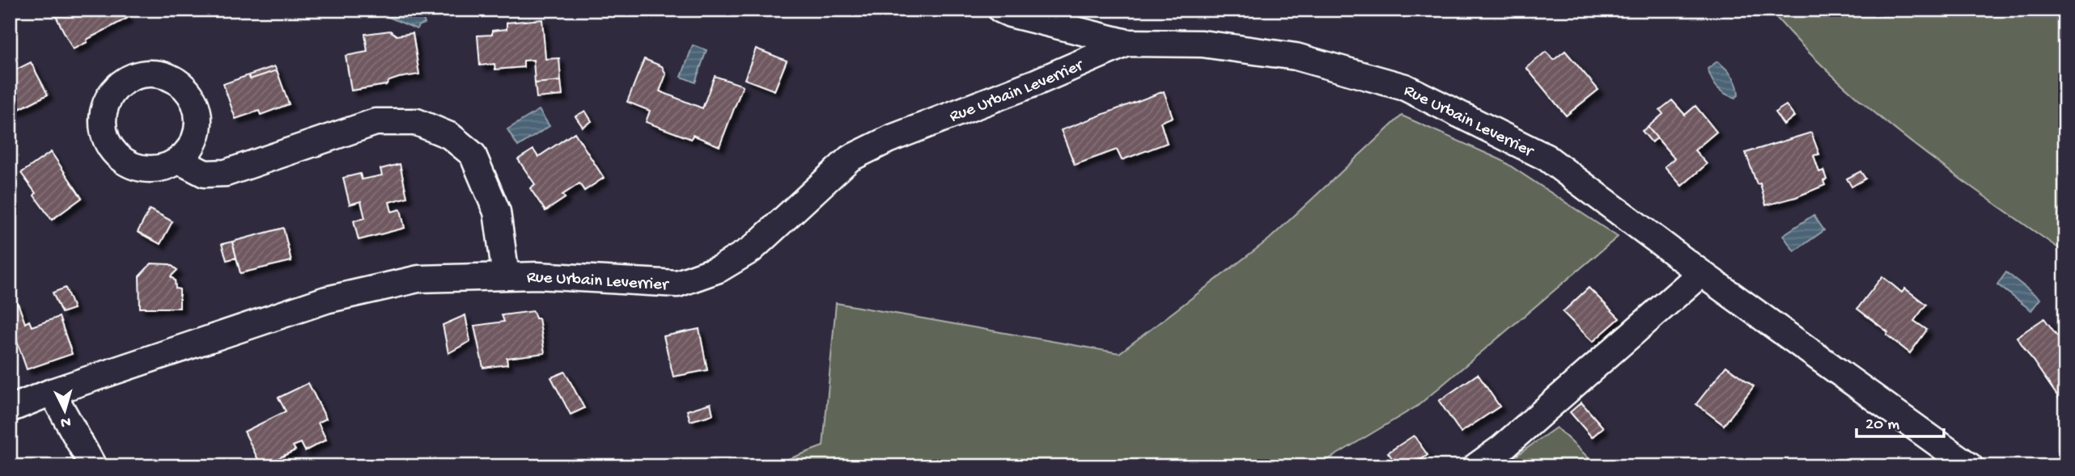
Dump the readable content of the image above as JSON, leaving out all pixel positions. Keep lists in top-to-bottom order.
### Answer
{
  "streets": {
    "street": ["Rue Urbain Leverrier"]
  },
  "scale_bar": "20 m",
  "north": "bottom"
}
